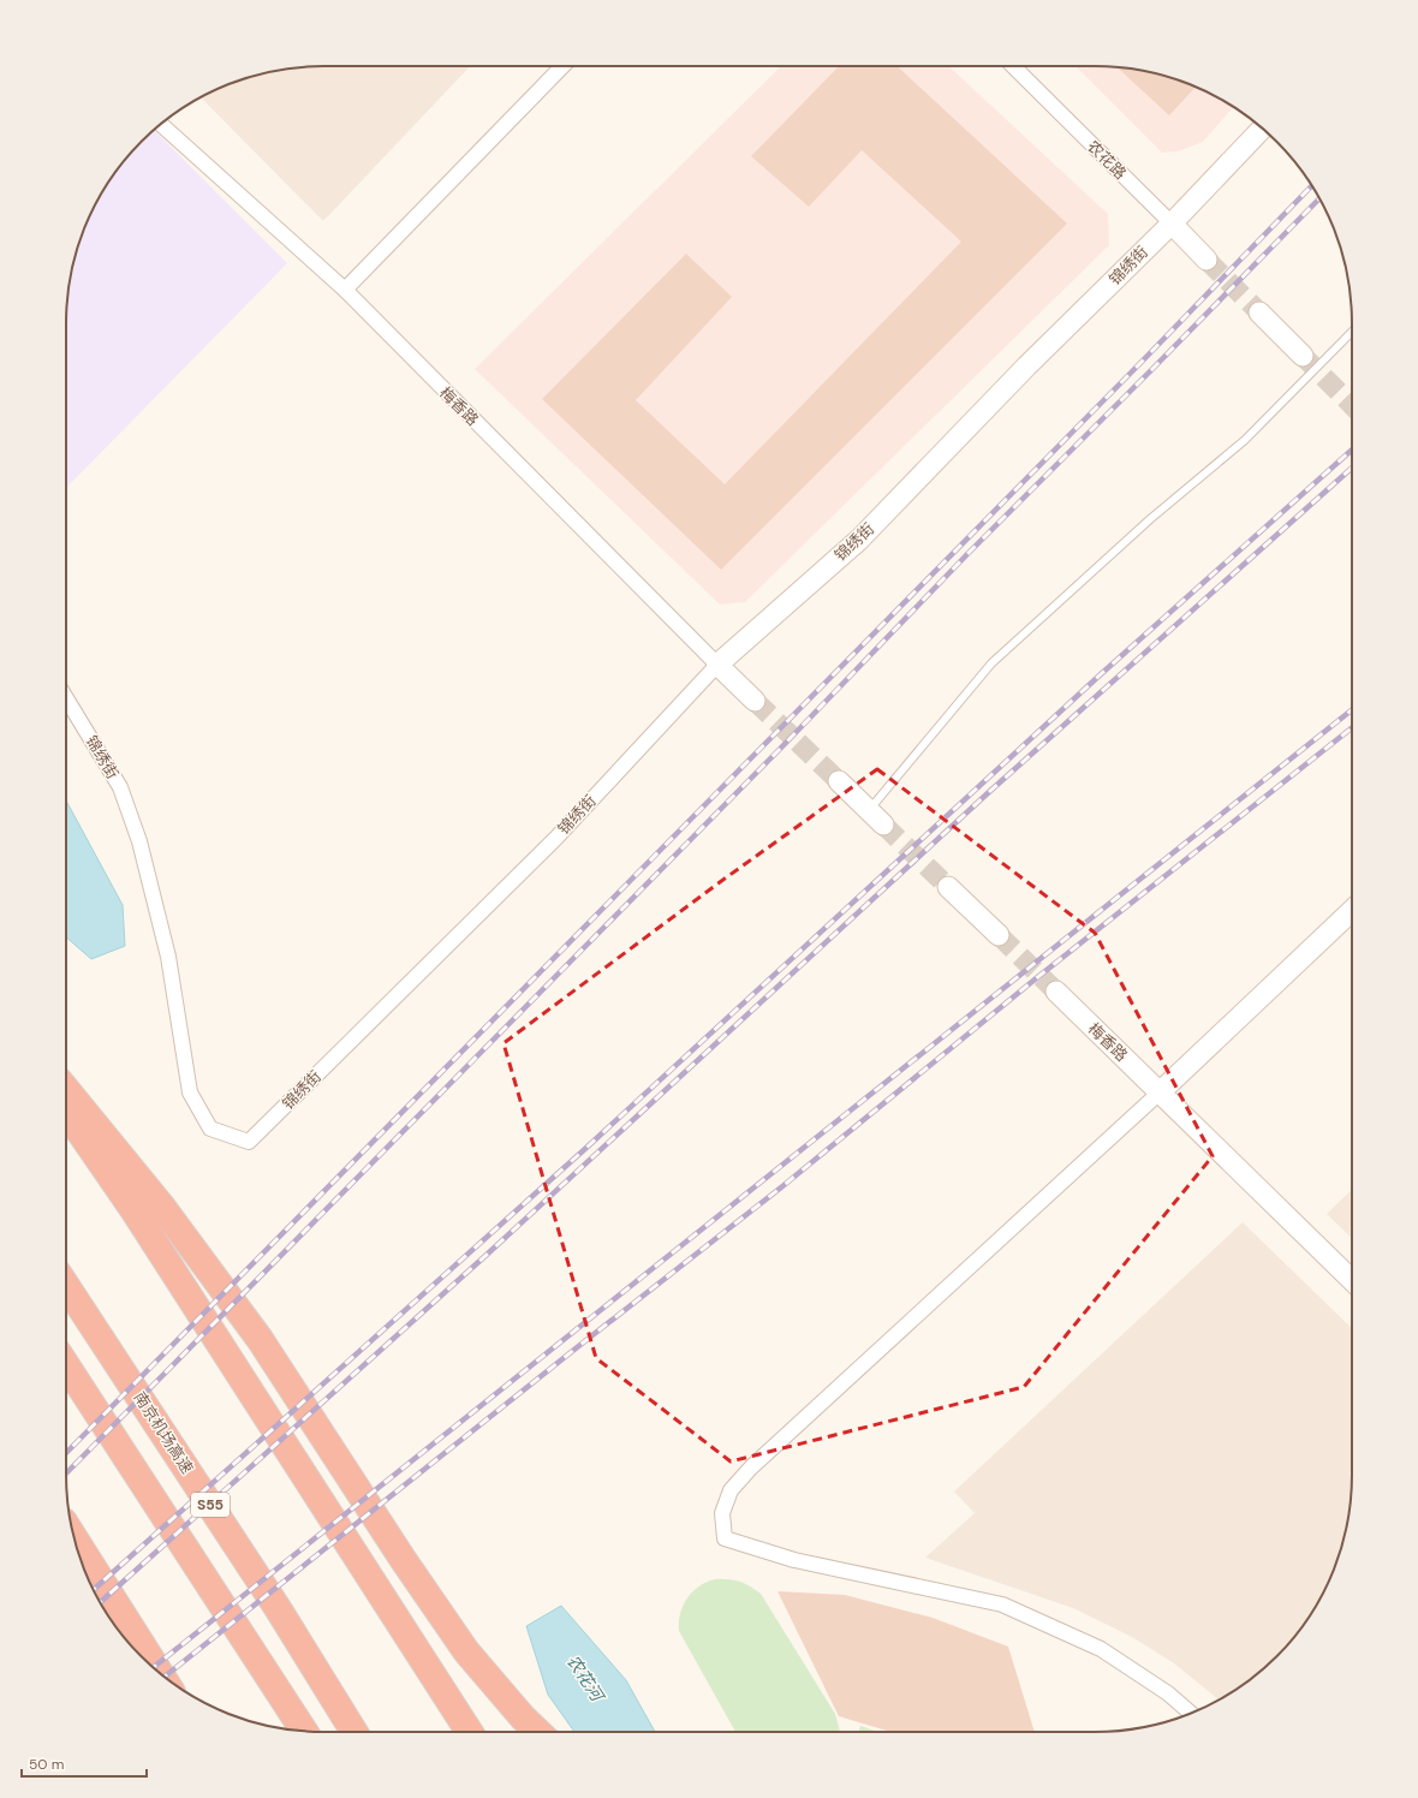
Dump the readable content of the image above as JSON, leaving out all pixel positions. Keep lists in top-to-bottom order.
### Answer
{
  "streets": {
    "highway": ["南京机场高速", "S55"],
    "street": ["农花路", "锦绣街", "梅香路"]
  },
  "crossings": [
    ["农花路", "锦绣街"],
    ["锦绣街", "梅香路"]
  ],
  "water": ["农花河"],
  "scale_bar": "50 m"
}
